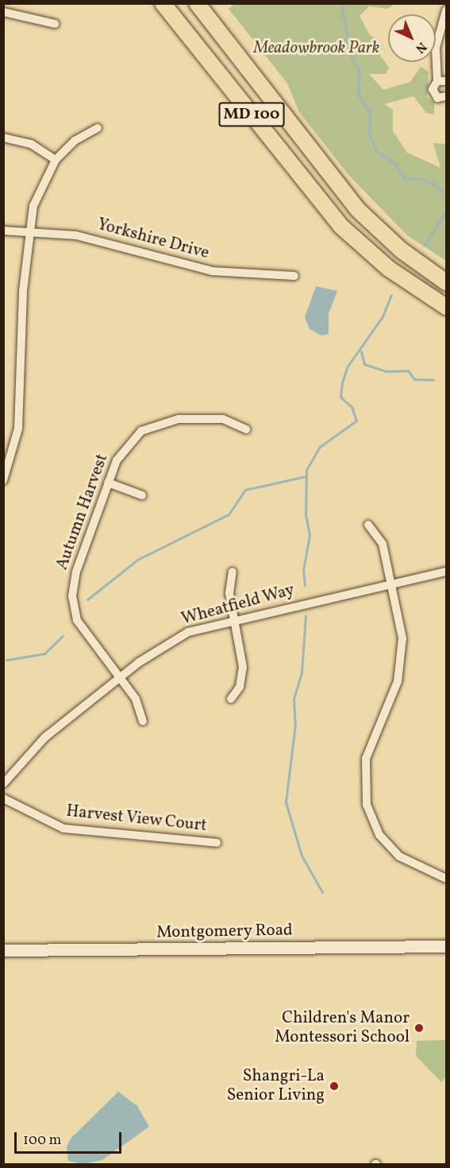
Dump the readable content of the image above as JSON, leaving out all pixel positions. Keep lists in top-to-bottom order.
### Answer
{
  "streets": {
    "highway": ["MD 100"],
    "main road": ["Montgomery Road"],
    "street": [
      "Yorkshire Drive",
      "Autumn Harvest",
      "Wheatfield Way",
      "Harvest View Court"
    ]
  },
  "crossings": [
    ["Autumn Harvest", "Wheatfield Way"]
  ],
  "parks": ["Meadowbrook Park"],
  "places": ["Children's Manor Montessori School", "Shangri-La Senior Living"],
  "scale_bar": "100 m",
  "north": "bottom right"
}
